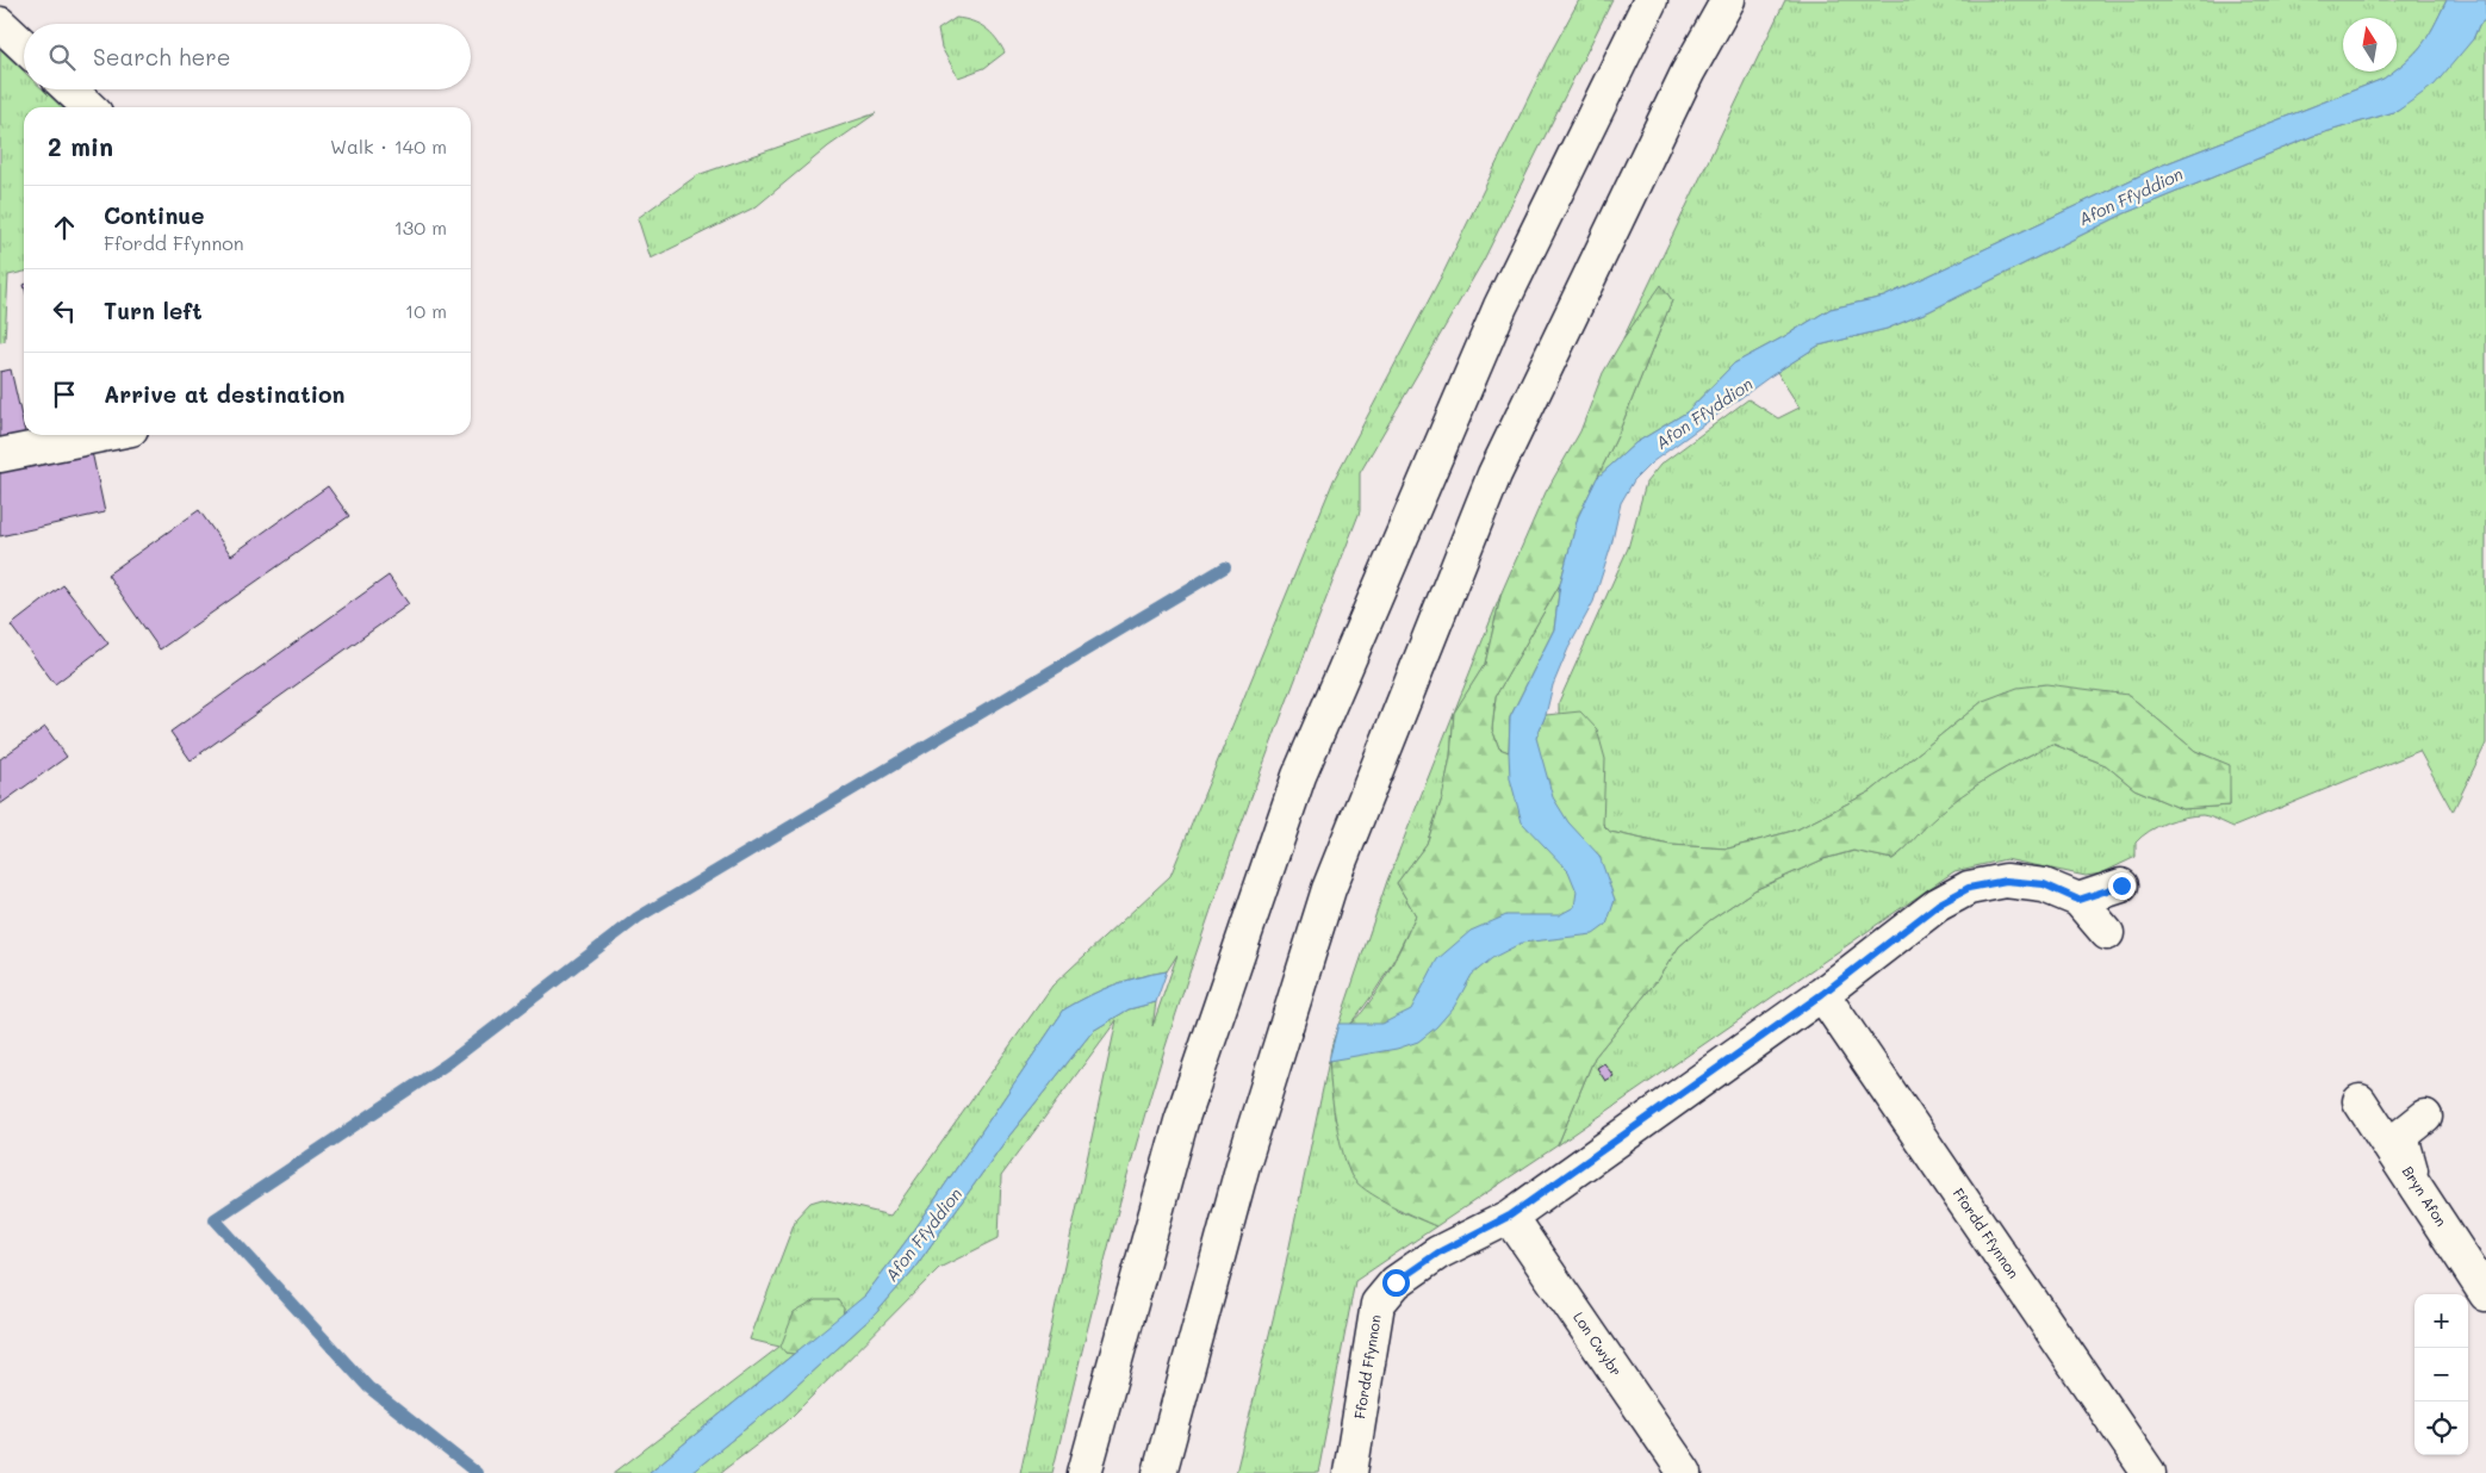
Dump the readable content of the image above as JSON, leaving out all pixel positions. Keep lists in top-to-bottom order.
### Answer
{
  "streets": {
    "main road": ["Bryn Afon", "Ffordd Ffynnon", "Lon Cwybr"]
  },
  "crossings": [
    ["Ffordd Ffynnon", "Lon Cwybr"]
  ],
  "water": ["Afon Ffyddion"],
  "north": "top",
  "page": {
    "search": "Search here",
    "heading": ["2 min", "Walk · 140 m"],
    "list": [
      ["Continue", "Ffordd Ffynnon", "130 m"],
      ["Turn left", "10 m"],
      "Arrive at destination"
    ],
    "map_buttons": ["+", "−"]
  }
}
